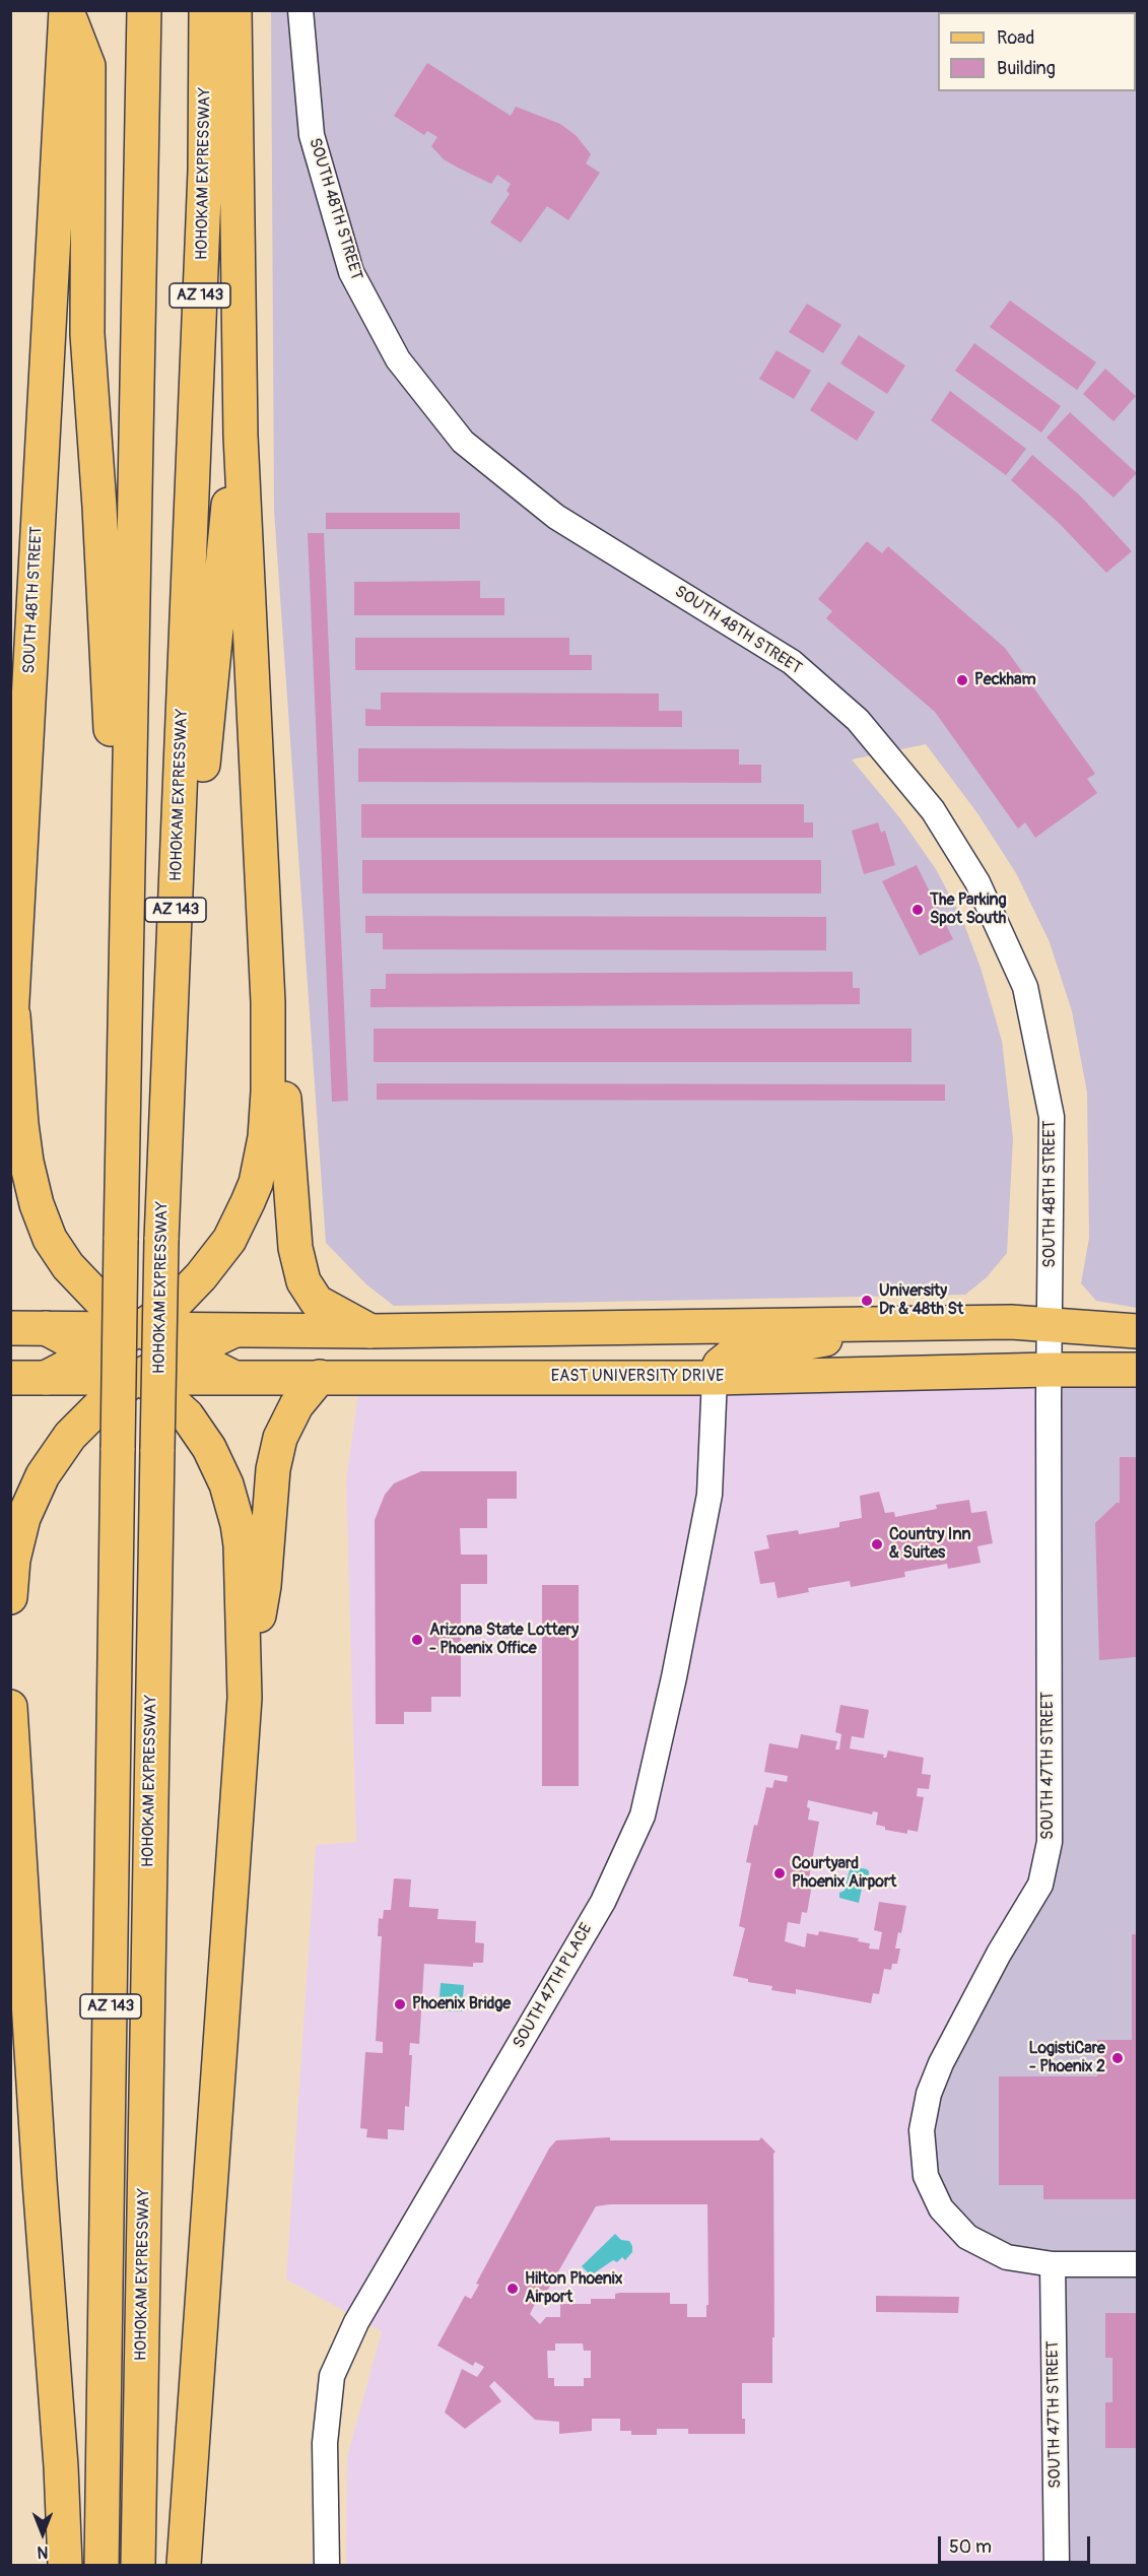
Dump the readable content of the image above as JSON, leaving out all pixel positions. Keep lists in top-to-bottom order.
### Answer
{
  "streets": {
    "main road": [
      "HOHOKAM EXPRESSWAY",
      "SOUTH 48TH STREET",
      "AZ 143",
      "EAST UNIVERSITY DRIVE"
    ],
    "street": ["SOUTH 47TH STREET", "SOUTH 47TH PLACE"]
  },
  "crossings": [
    ["SOUTH 48TH STREET", "EAST UNIVERSITY DRIVE"],
    ["SOUTH 48TH STREET", "SOUTH 47TH STREET"],
    ["EAST UNIVERSITY DRIVE", "SOUTH 47TH STREET"],
    ["EAST UNIVERSITY DRIVE", "SOUTH 47TH PLACE"]
  ],
  "places": [
    "Peckham",
    "The Parking Spot South",
    "University Dr & 48th St",
    "Country Inn & Suites",
    "Arizona State Lottery - Phoenix Office",
    "Courtyard Phoenix Airport",
    "Phoenix Bridge",
    "LogistiCare - Phoenix 2",
    "Hilton Phoenix Airport"
  ],
  "legend": ["Road", "Building"],
  "scale_bar": "50 m",
  "north": "bottom"
}
